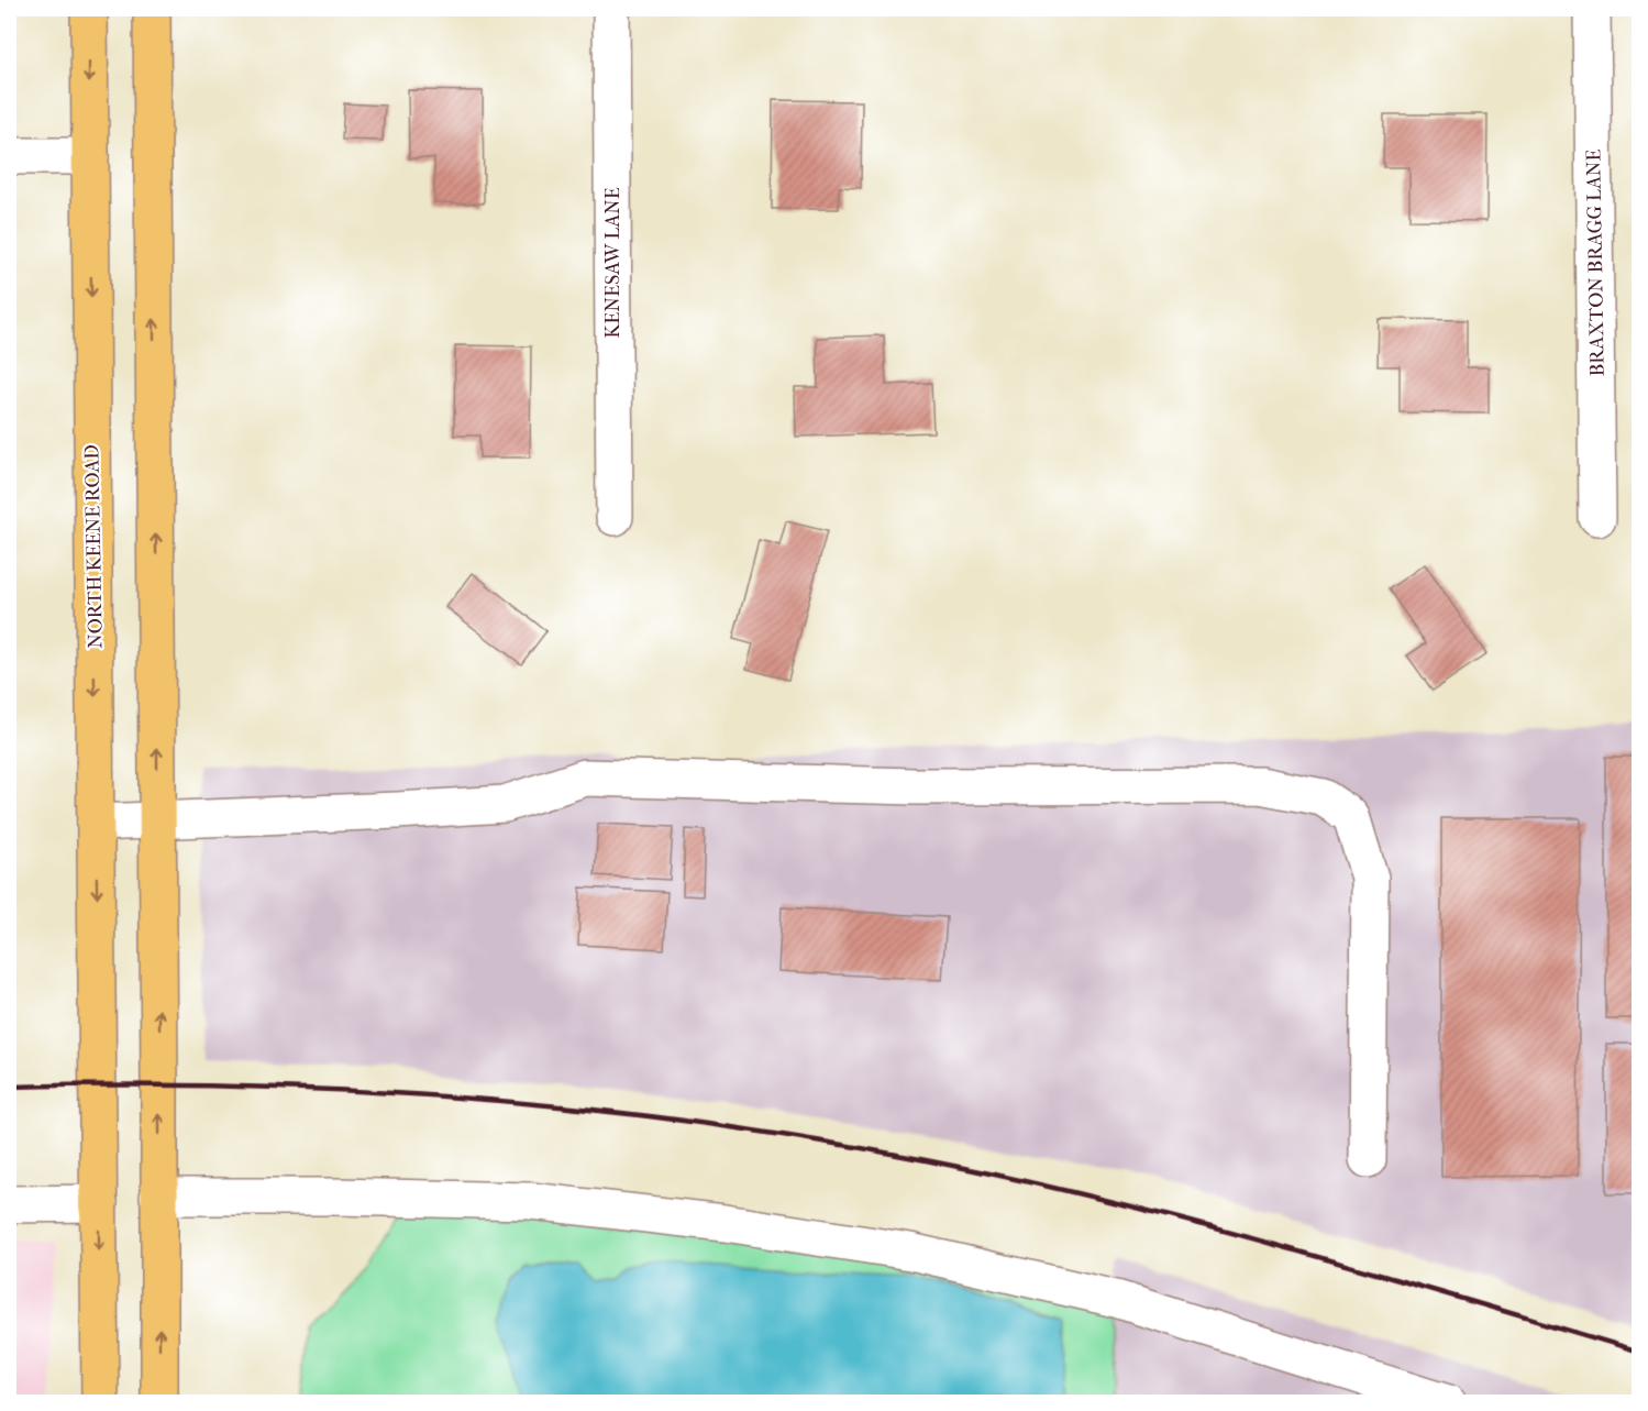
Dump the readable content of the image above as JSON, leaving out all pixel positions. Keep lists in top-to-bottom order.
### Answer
{
  "streets": {
    "main road": ["NORTH KEENE ROAD"],
    "street": ["KENESAW LANE", "BRAXTON BRAGG LANE"]
  }
}
